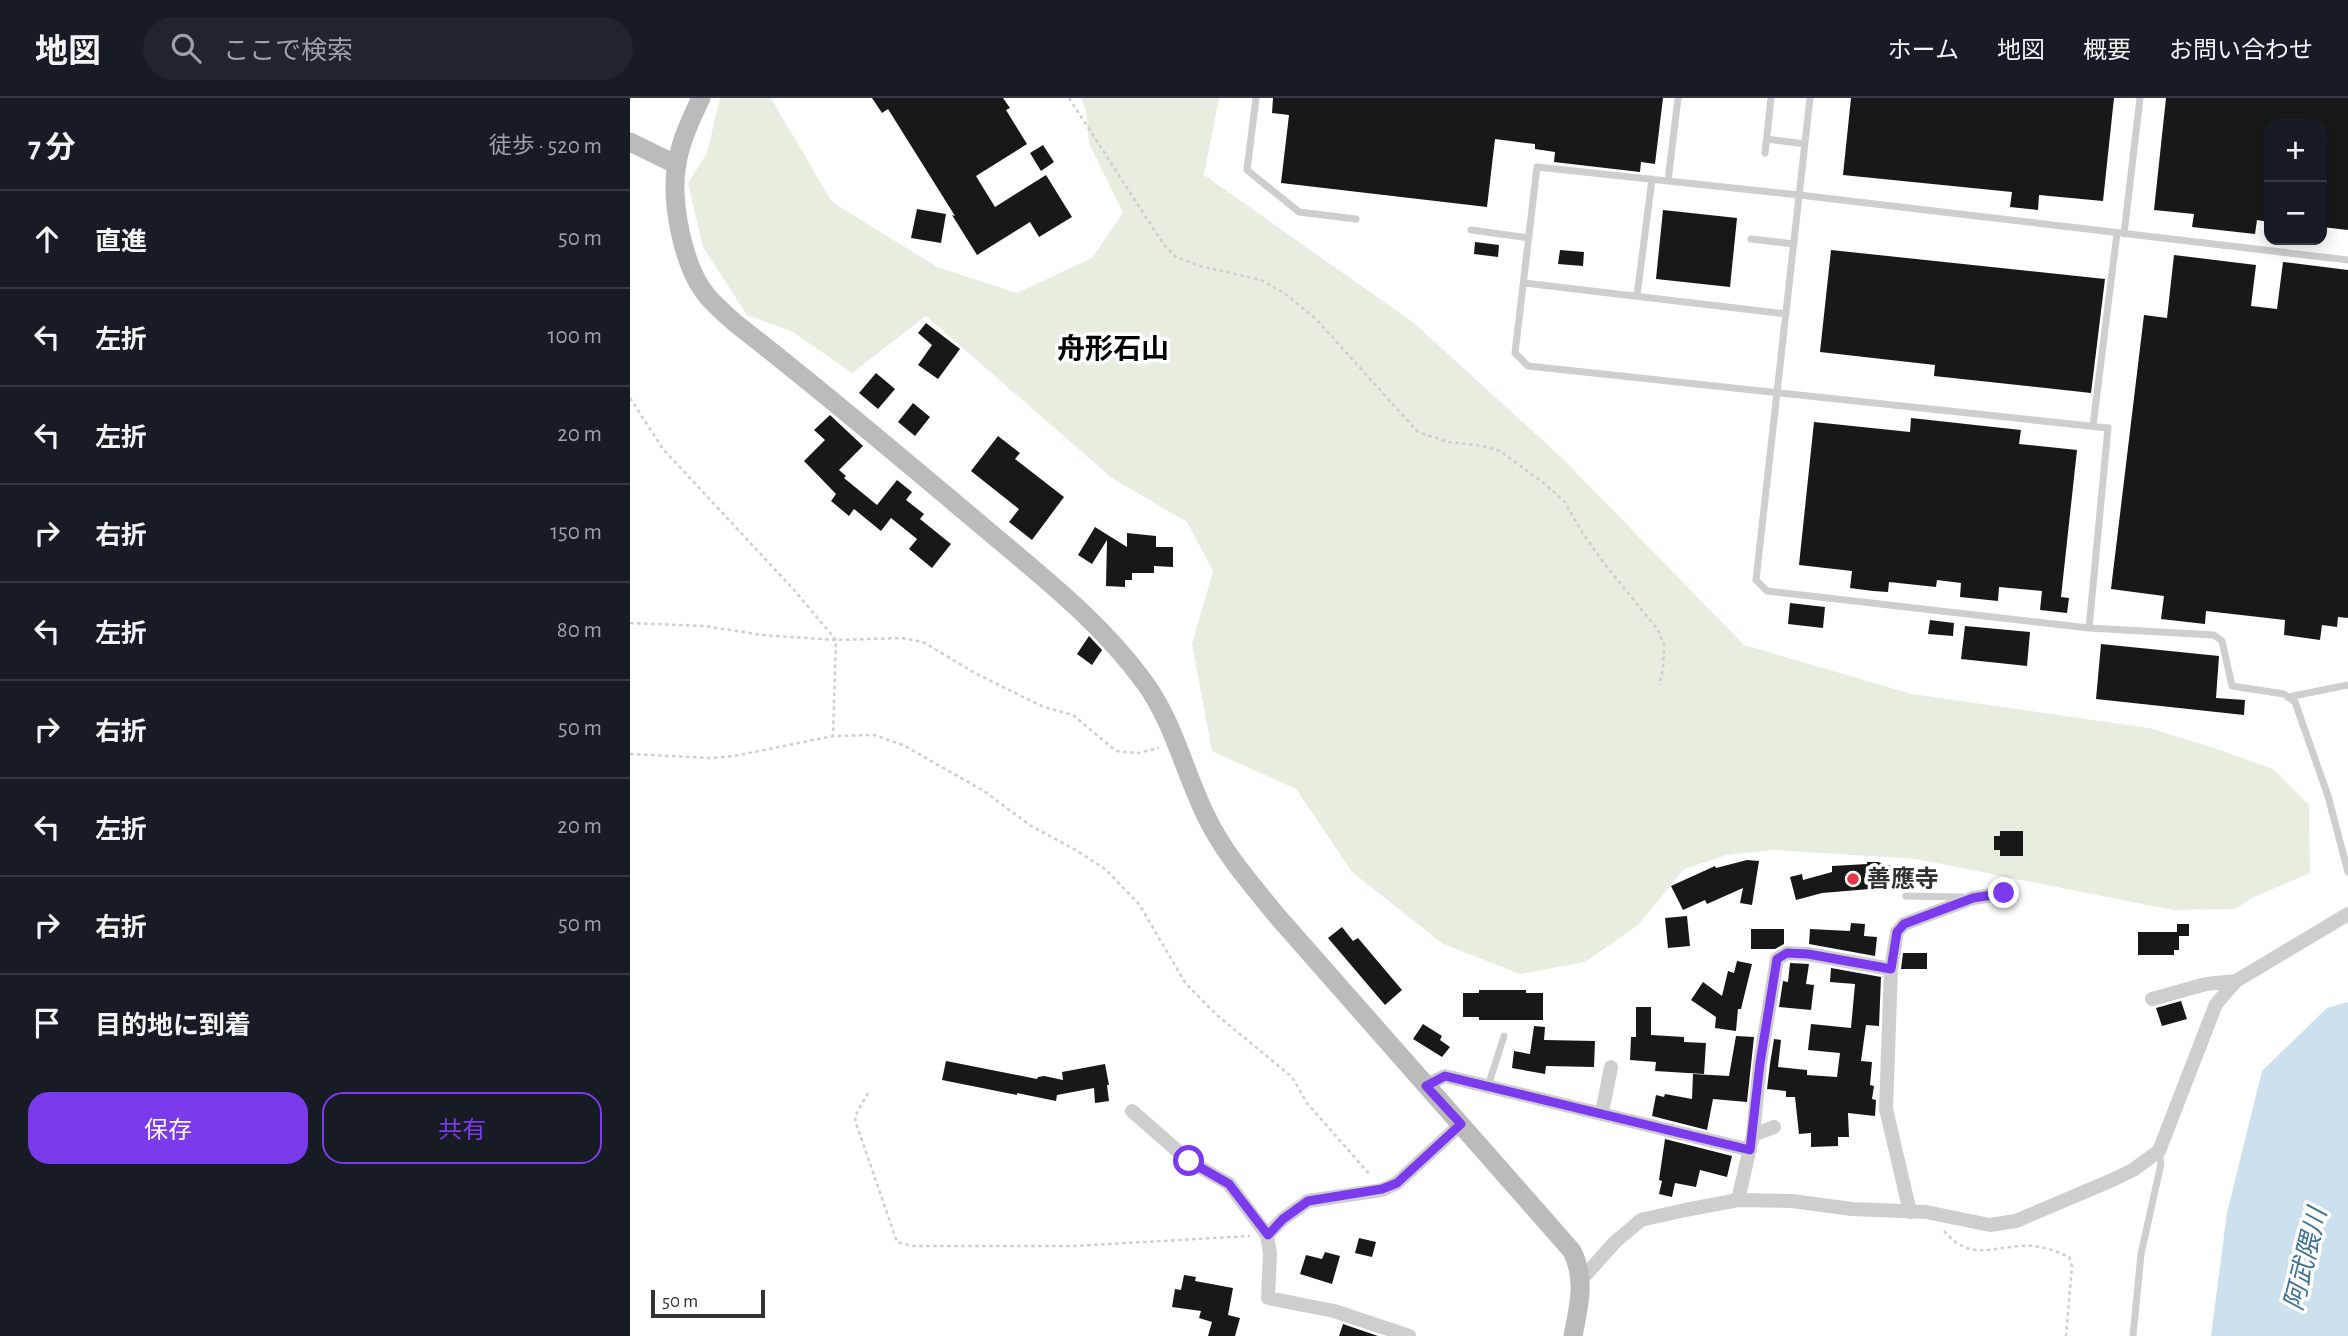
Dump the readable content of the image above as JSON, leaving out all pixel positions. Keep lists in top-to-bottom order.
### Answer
{
  "districts": ["舟形石山"],
  "water": ["阿武隈川"],
  "places": ["善應寺"],
  "scale_bar": "50 m",
  "page": {
    "header": "地図",
    "search": "ここで検索",
    "nav": [
      "ホーム",
      "地図",
      "概要",
      "お問い合わせ"
    ],
    "heading": ["7 分", "徒歩 · 520 m"],
    "map_buttons": ["+", "−"],
    "list": [
      ["直進", "50 m"],
      ["左折", "100 m"],
      ["左折", "20 m"],
      ["右折", "150 m"],
      ["左折", "80 m"],
      ["右折", "50 m"],
      ["左折", "20 m"],
      ["右折", "50 m"],
      "目的地に到着"
    ],
    "buttons": ["保存", "共有"],
    "scale": "50 m"
  }
}
